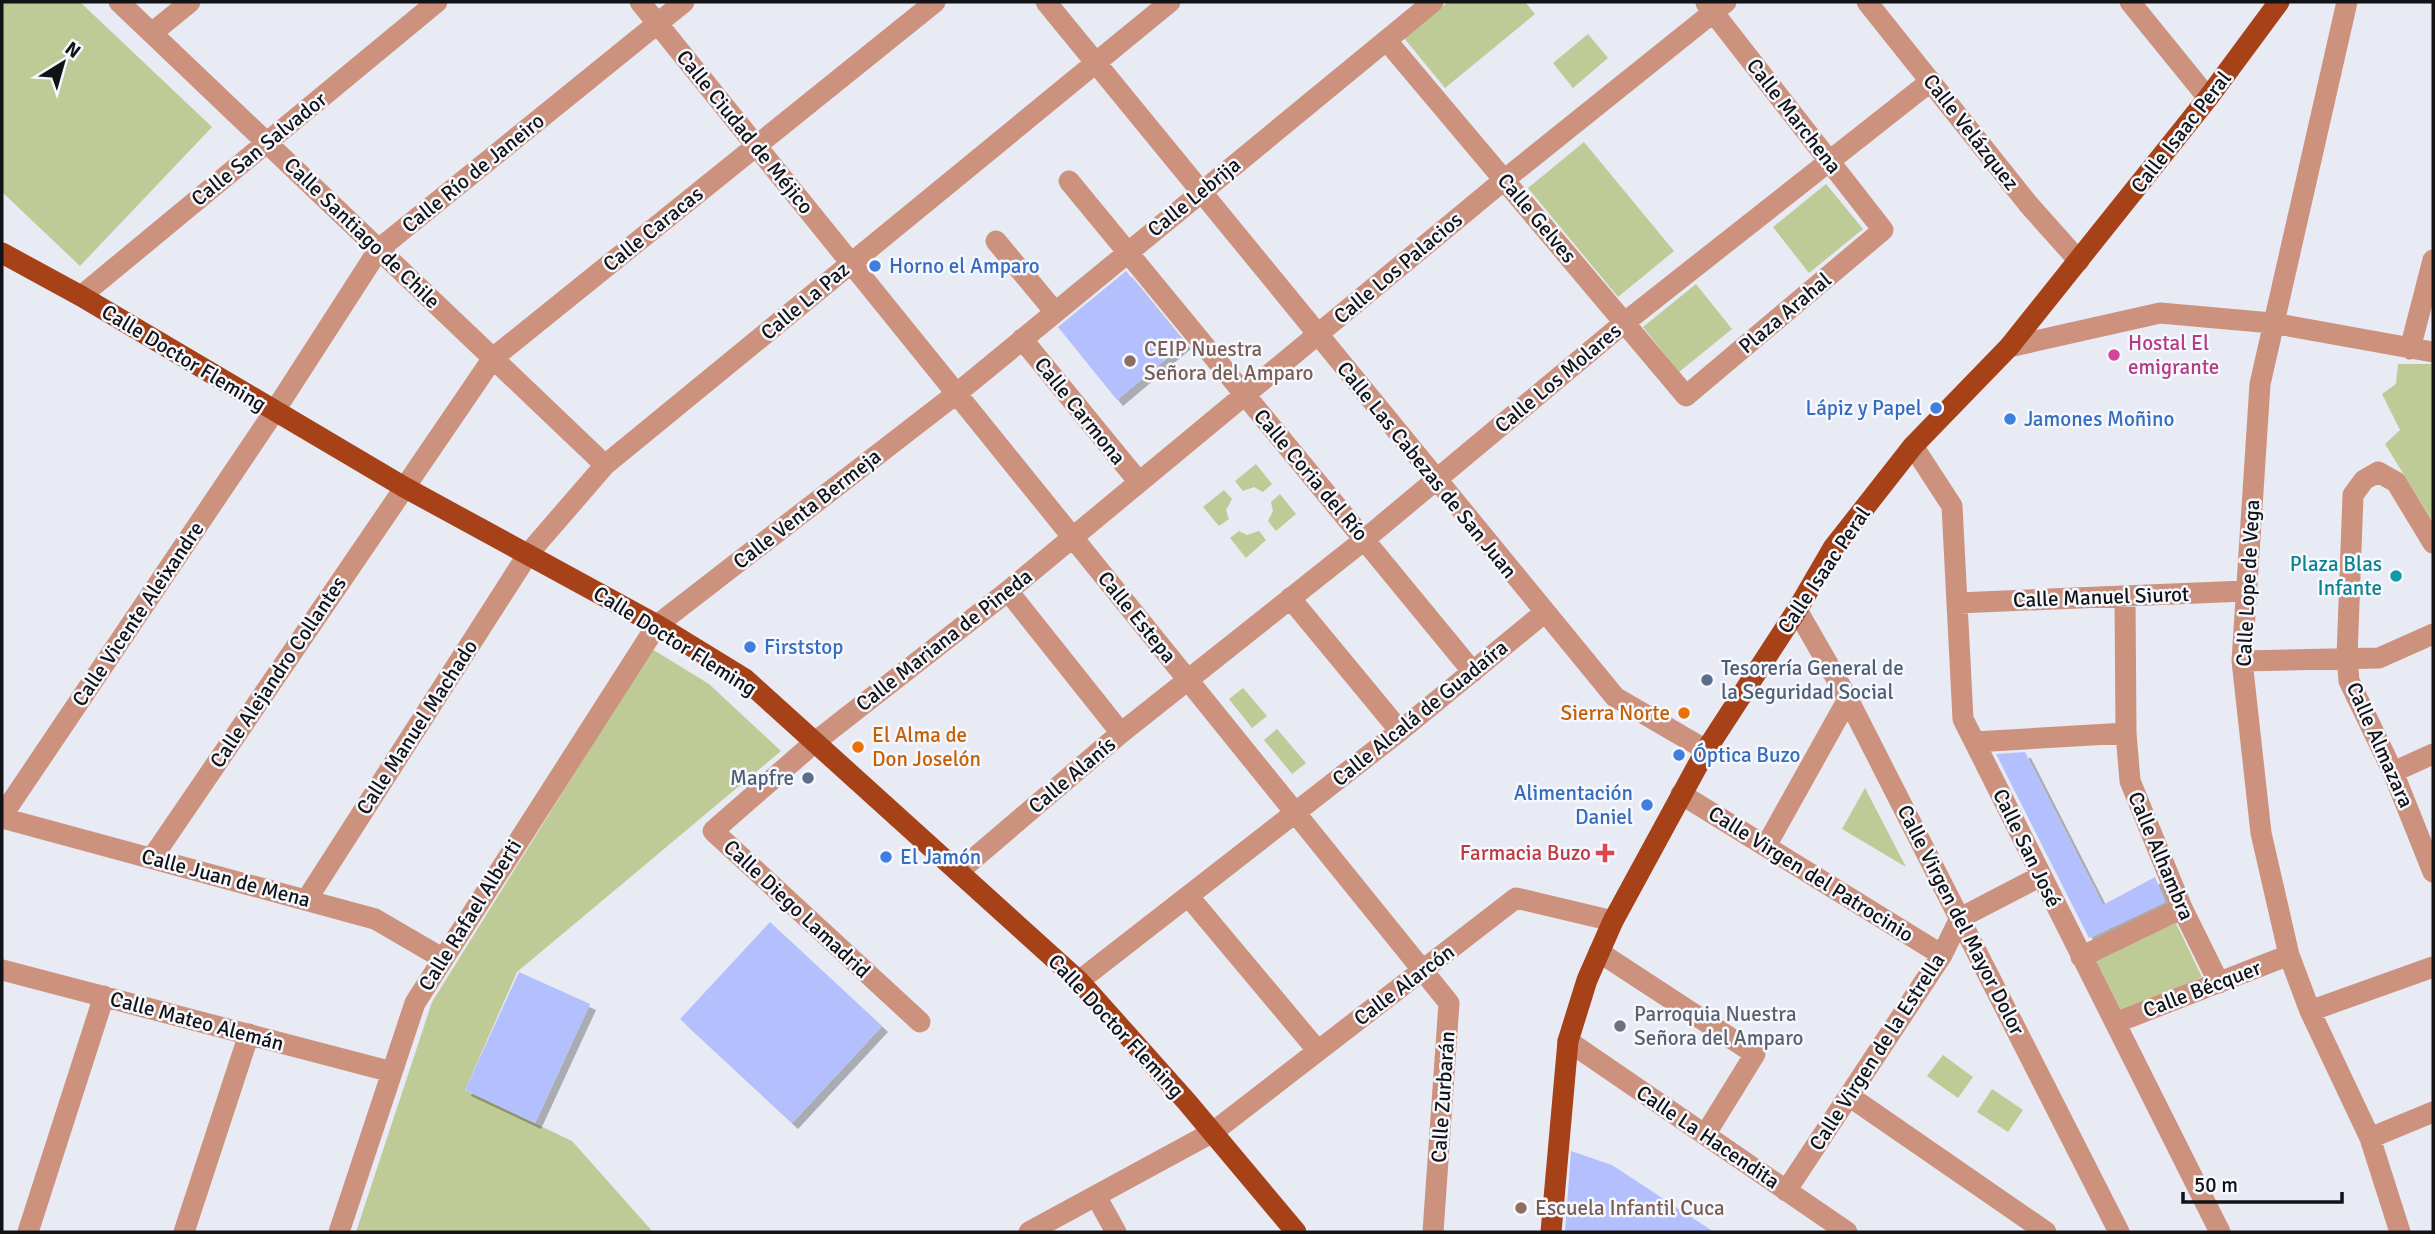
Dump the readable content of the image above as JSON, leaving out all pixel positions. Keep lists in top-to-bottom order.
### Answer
{
  "streets": {
    "main road": ["Calle Isaac Peral", "Calle Doctor Fleming"],
    "street": [
      "Calle Marchena",
      "Calle Ciudad de Méjico",
      "Calle Velázquez",
      "Calle San Salvador",
      "Calle Río de Janeiro",
      "Calle Lebrija",
      "Calle Gelves",
      "Calle Caracas",
      "Calle Santiago de Chile",
      "Calle Los Palacios",
      "Calle La Paz",
      "Plaza Arahal",
      "Calle Los Molares",
      "Calle Carmona",
      "Calle Las Cabezas de San Juan",
      "Calle Coria del Río",
      "Calle Venta Bermeja",
      "Calle Lope de Vega",
      "Calle Manuel Siurot",
      "Calle Vicente Aleixandre",
      "Calle Estepa",
      "Calle Mariana de Pineda",
      "Calle Alejandro Collantes",
      "Calle Alcalá de Guadaíra",
      "Calle Manuel Machado",
      "Calle Almazara",
      "Calle Alanís",
      "Calle San José",
      "Calle Alhambra",
      "Calle Virgen del Patrocinio",
      "Calle Juan de Mena",
      "Calle Diego Lamadrid",
      "Calle Rafael Alberti",
      "Calle Virgen del Mayor Dolor",
      "Calle Alarcón",
      "Calle Bécquer",
      "Calle Mateo Alemán",
      "Calle Virgen de la Estrella",
      "Calle Zurbarán",
      "Calle La Hacendita"
    ]
  },
  "crossings": [
    ["Calle Marchena", "Calle Los Palacios"],
    ["Calle Marchena", "Plaza Arahal"],
    ["Calle Marchena", "Calle Los Molares"],
    ["Calle Ciudad de Méjico", "Calle Río de Janeiro"],
    ["Calle Ciudad de Méjico", "Calle Caracas"],
    ["Calle Ciudad de Méjico", "Calle La Paz"],
    ["Calle Ciudad de Méjico", "Calle Estepa"],
    ["Calle Velázquez", "Calle Isaac Peral"],
    ["Calle Velázquez", "Calle Los Molares"],
    ["Calle Isaac Peral", "Calle Las Cabezas de San Juan"],
    ["Calle Isaac Peral", "Calle San José"],
    ["Calle Isaac Peral", "Calle Virgen del Patrocinio"],
    ["Calle Isaac Peral", "Calle Virgen del Mayor Dolor"],
    ["Calle Isaac Peral", "Calle Alarcón"],
    ["Calle Isaac Peral", "Calle La Hacendita"],
    ["Calle San Salvador", "Calle Santiago de Chile"],
    ["Calle San Salvador", "Calle Doctor Fleming"],
    ["Calle Río de Janeiro", "Calle Santiago de Chile"],
    ["Calle Río de Janeiro", "Calle Doctor Fleming"],
    ["Calle Río de Janeiro", "Calle Vicente Aleixandre"],
    ["Calle Lebrija", "Calle Gelves"],
    ["Calle Lebrija", "Calle Carmona"],
    ["Calle Lebrija", "Calle Las Cabezas de San Juan"],
    ["Calle Lebrija", "Calle Coria del Río"],
    ["Calle Lebrija", "Calle Venta Bermeja"],
    ["Calle Lebrija", "Calle Estepa"],
    ["Calle Gelves", "Calle Los Palacios"],
    ["Calle Gelves", "Plaza Arahal"],
    ["Calle Gelves", "Calle Los Molares"],
    ["Calle Caracas", "Calle Santiago de Chile"],
    ["Calle Caracas", "Calle Doctor Fleming"],
    ["Calle Caracas", "Calle Alejandro Collantes"],
    ["Calle Santiago de Chile", "Calle La Paz"],
    ["Calle Los Palacios", "Calle Carmona"],
    ["Calle Los Palacios", "Calle Las Cabezas de San Juan"],
    ["Calle Los Palacios", "Calle Coria del Río"],
    ["Calle Los Palacios", "Calle Estepa"],
    ["Calle Los Palacios", "Calle Mariana de Pineda"],
    ["Calle La Paz", "Calle Doctor Fleming"],
    ["Calle La Paz", "Calle Las Cabezas de San Juan"],
    ["Calle La Paz", "Calle Estepa"],
    ["Calle La Paz", "Calle Manuel Machado"],
    ["Calle Doctor Fleming", "Calle Venta Bermeja"],
    ["Calle Doctor Fleming", "Calle Vicente Aleixandre"],
    ["Calle Doctor Fleming", "Calle Mariana de Pineda"],
    ["Calle Doctor Fleming", "Calle Alejandro Collantes"],
    ["Calle Doctor Fleming", "Calle Alcalá de Guadaíra"],
    ["Calle Doctor Fleming", "Calle Manuel Machado"],
    ["Calle Doctor Fleming", "Calle Alanís"],
    ["Calle Doctor Fleming", "Calle Diego Lamadrid"],
    ["Calle Doctor Fleming", "Calle Rafael Alberti"],
    ["Calle Doctor Fleming", "Calle Alarcón"],
    ["Calle Los Molares", "Calle Las Cabezas de San Juan"],
    ["Calle Los Molares", "Calle Coria del Río"],
    ["Calle Los Molares", "Calle Estepa"],
    ["Calle Los Molares", "Calle Alanís"],
    ["Calle Las Cabezas de San Juan", "Calle Alcalá de Guadaíra"],
    ["Calle Coria del Río", "Calle Alcalá de Guadaíra"],
    ["Calle Venta Bermeja", "Calle Estepa"],
    ["Calle Venta Bermeja", "Calle Rafael Alberti"],
    ["Calle Lope de Vega", "Calle Manuel Siurot"],
    ["Calle Lope de Vega", "Calle Bécquer"],
    ["Calle Manuel Siurot", "Calle San José"],
    ["Calle Manuel Siurot", "Calle Alhambra"],
    ["Calle Vicente Aleixandre", "Calle Juan de Mena"],
    ["Calle Estepa", "Calle Mariana de Pineda"],
    ["Calle Estepa", "Calle Alcalá de Guadaíra"],
    ["Calle Estepa", "Calle Alanís"],
    ["Calle Estepa", "Calle Alarcón"],
    ["Calle Estepa", "Calle Zurbarán"],
    ["Calle Mariana de Pineda", "Calle Diego Lamadrid"],
    ["Calle Alejandro Collantes", "Calle Juan de Mena"],
    ["Calle Manuel Machado", "Calle Juan de Mena"],
    ["Calle San José", "Calle Bécquer"],
    ["Calle Alhambra", "Calle Bécquer"],
    ["Calle Virgen del Patrocinio", "Calle Virgen de la Estrella"],
    ["Calle Juan de Mena", "Calle Rafael Alberti"],
    ["Calle Rafael Alberti", "Calle Mateo Alemán"],
    ["Calle Virgen del Mayor Dolor", "Calle Virgen de la Estrella"],
    ["Calle Alarcón", "Calle Zurbarán"],
    ["Calle Virgen de la Estrella", "Calle La Hacendita"]
  ],
  "places": {
    "other": [
      "Horno el Amparo",
      "Hostal El emigrante",
      "CEIP Nuestra Señora del Amparo",
      "Lápiz y Papel",
      "Jamones Moñino",
      "Plaza Blas Infante",
      "Firststop",
      "Tesorería General de la Seguridad Social",
      "Sierra Norte",
      "El Alma de Don Joselón",
      "Óptica Buzo",
      "Mapfre",
      "Alimentación Daniel",
      "El Jamón",
      "Parroquia Nuestra Señora del Amparo",
      "Escuela Infantil Cuca"
    ],
    "health": ["Farmacia Buzo"]
  },
  "scale_bar": "50 m",
  "north": "top right"
}
